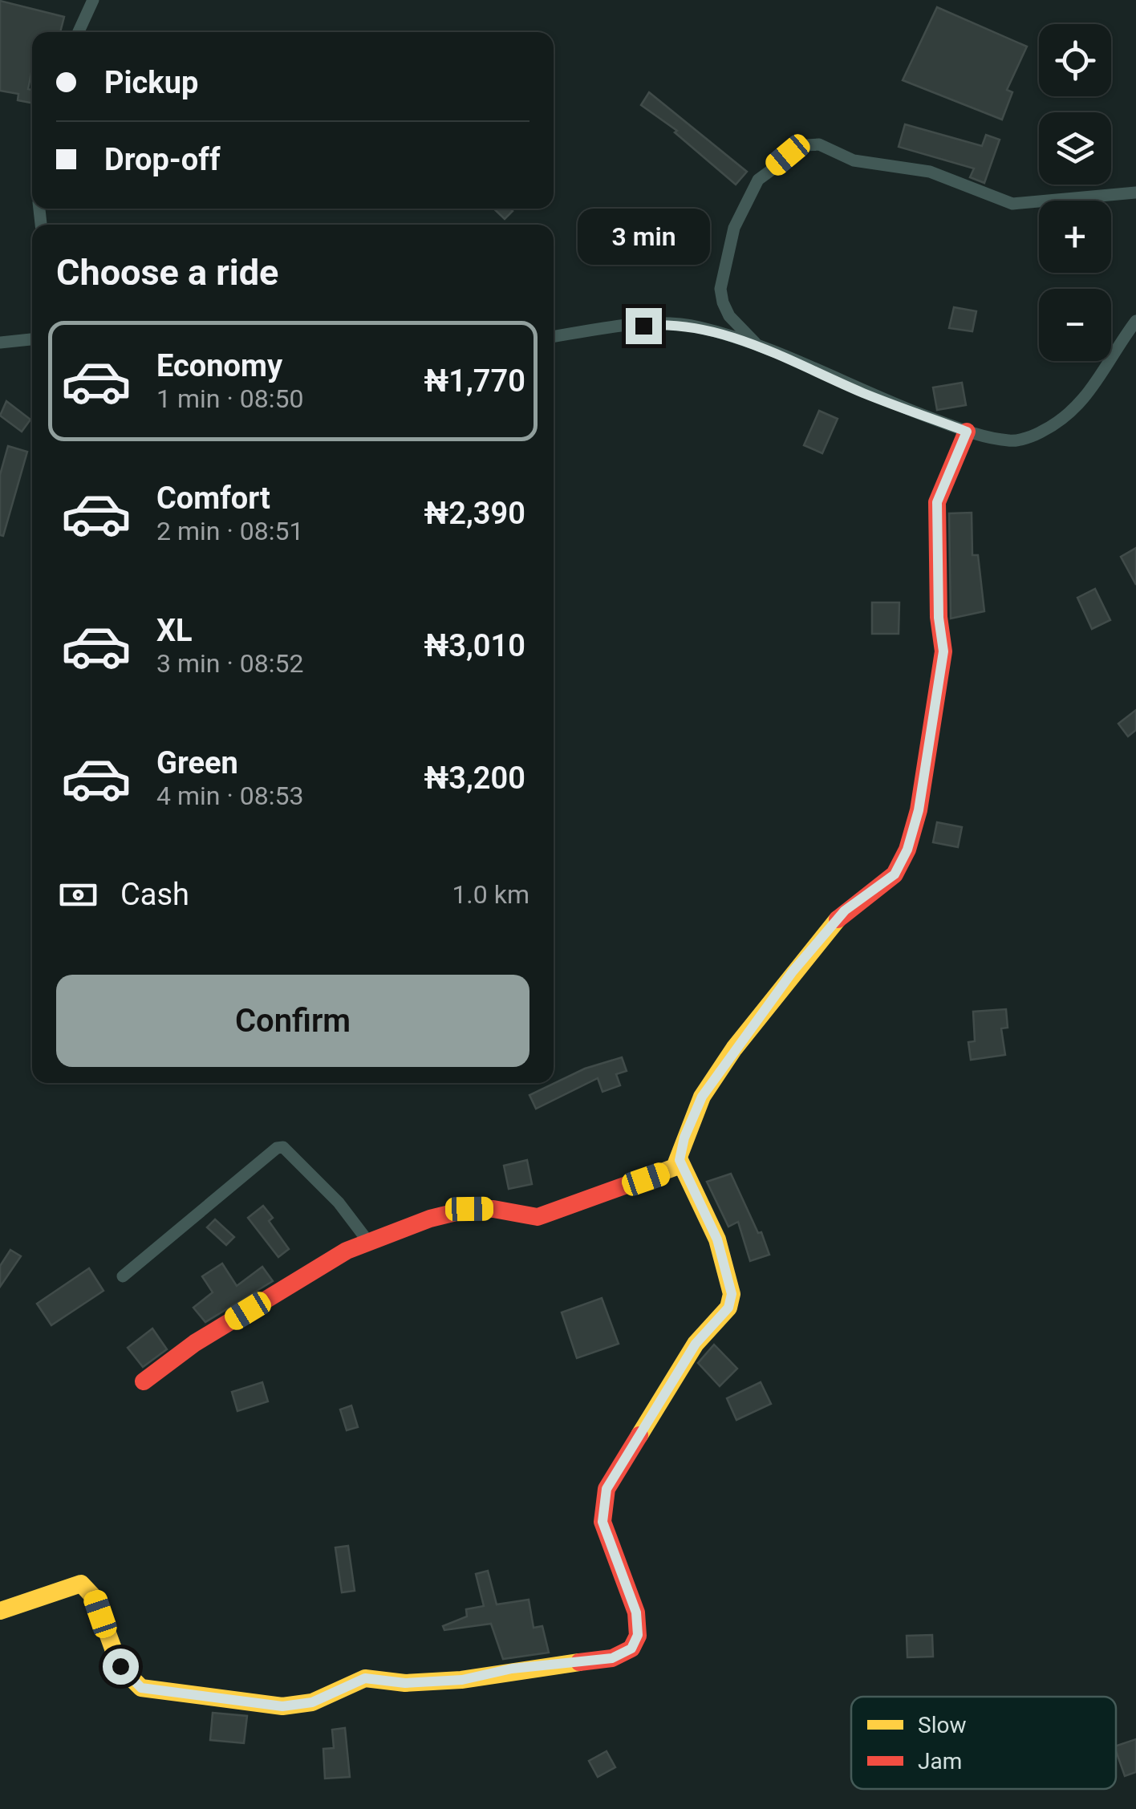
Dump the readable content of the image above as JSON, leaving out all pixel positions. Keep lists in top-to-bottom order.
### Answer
{
  "legend": ["Slow", "Jam"],
  "page": {
    "map_buttons": ["+", "−"],
    "banner": ["Pickup", "Drop-off"],
    "bubble": "3 min",
    "heading": "Choose a ride",
    "list": [
      {
        "name": "Economy",
        "note": "1 min · 08:50",
        "value": "₦1,770"
      },
      {
        "name": "Comfort",
        "note": "2 min · 08:51",
        "value": "₦2,390"
      },
      {
        "name": "XL",
        "note": "3 min · 08:52",
        "value": "₦3,010"
      },
      {
        "name": "Green",
        "note": "4 min · 08:53",
        "value": "₦3,200"
      }
    ],
    "pay": ["Cash", "1.0 km"],
    "buttons": "Confirm"
  }
}
